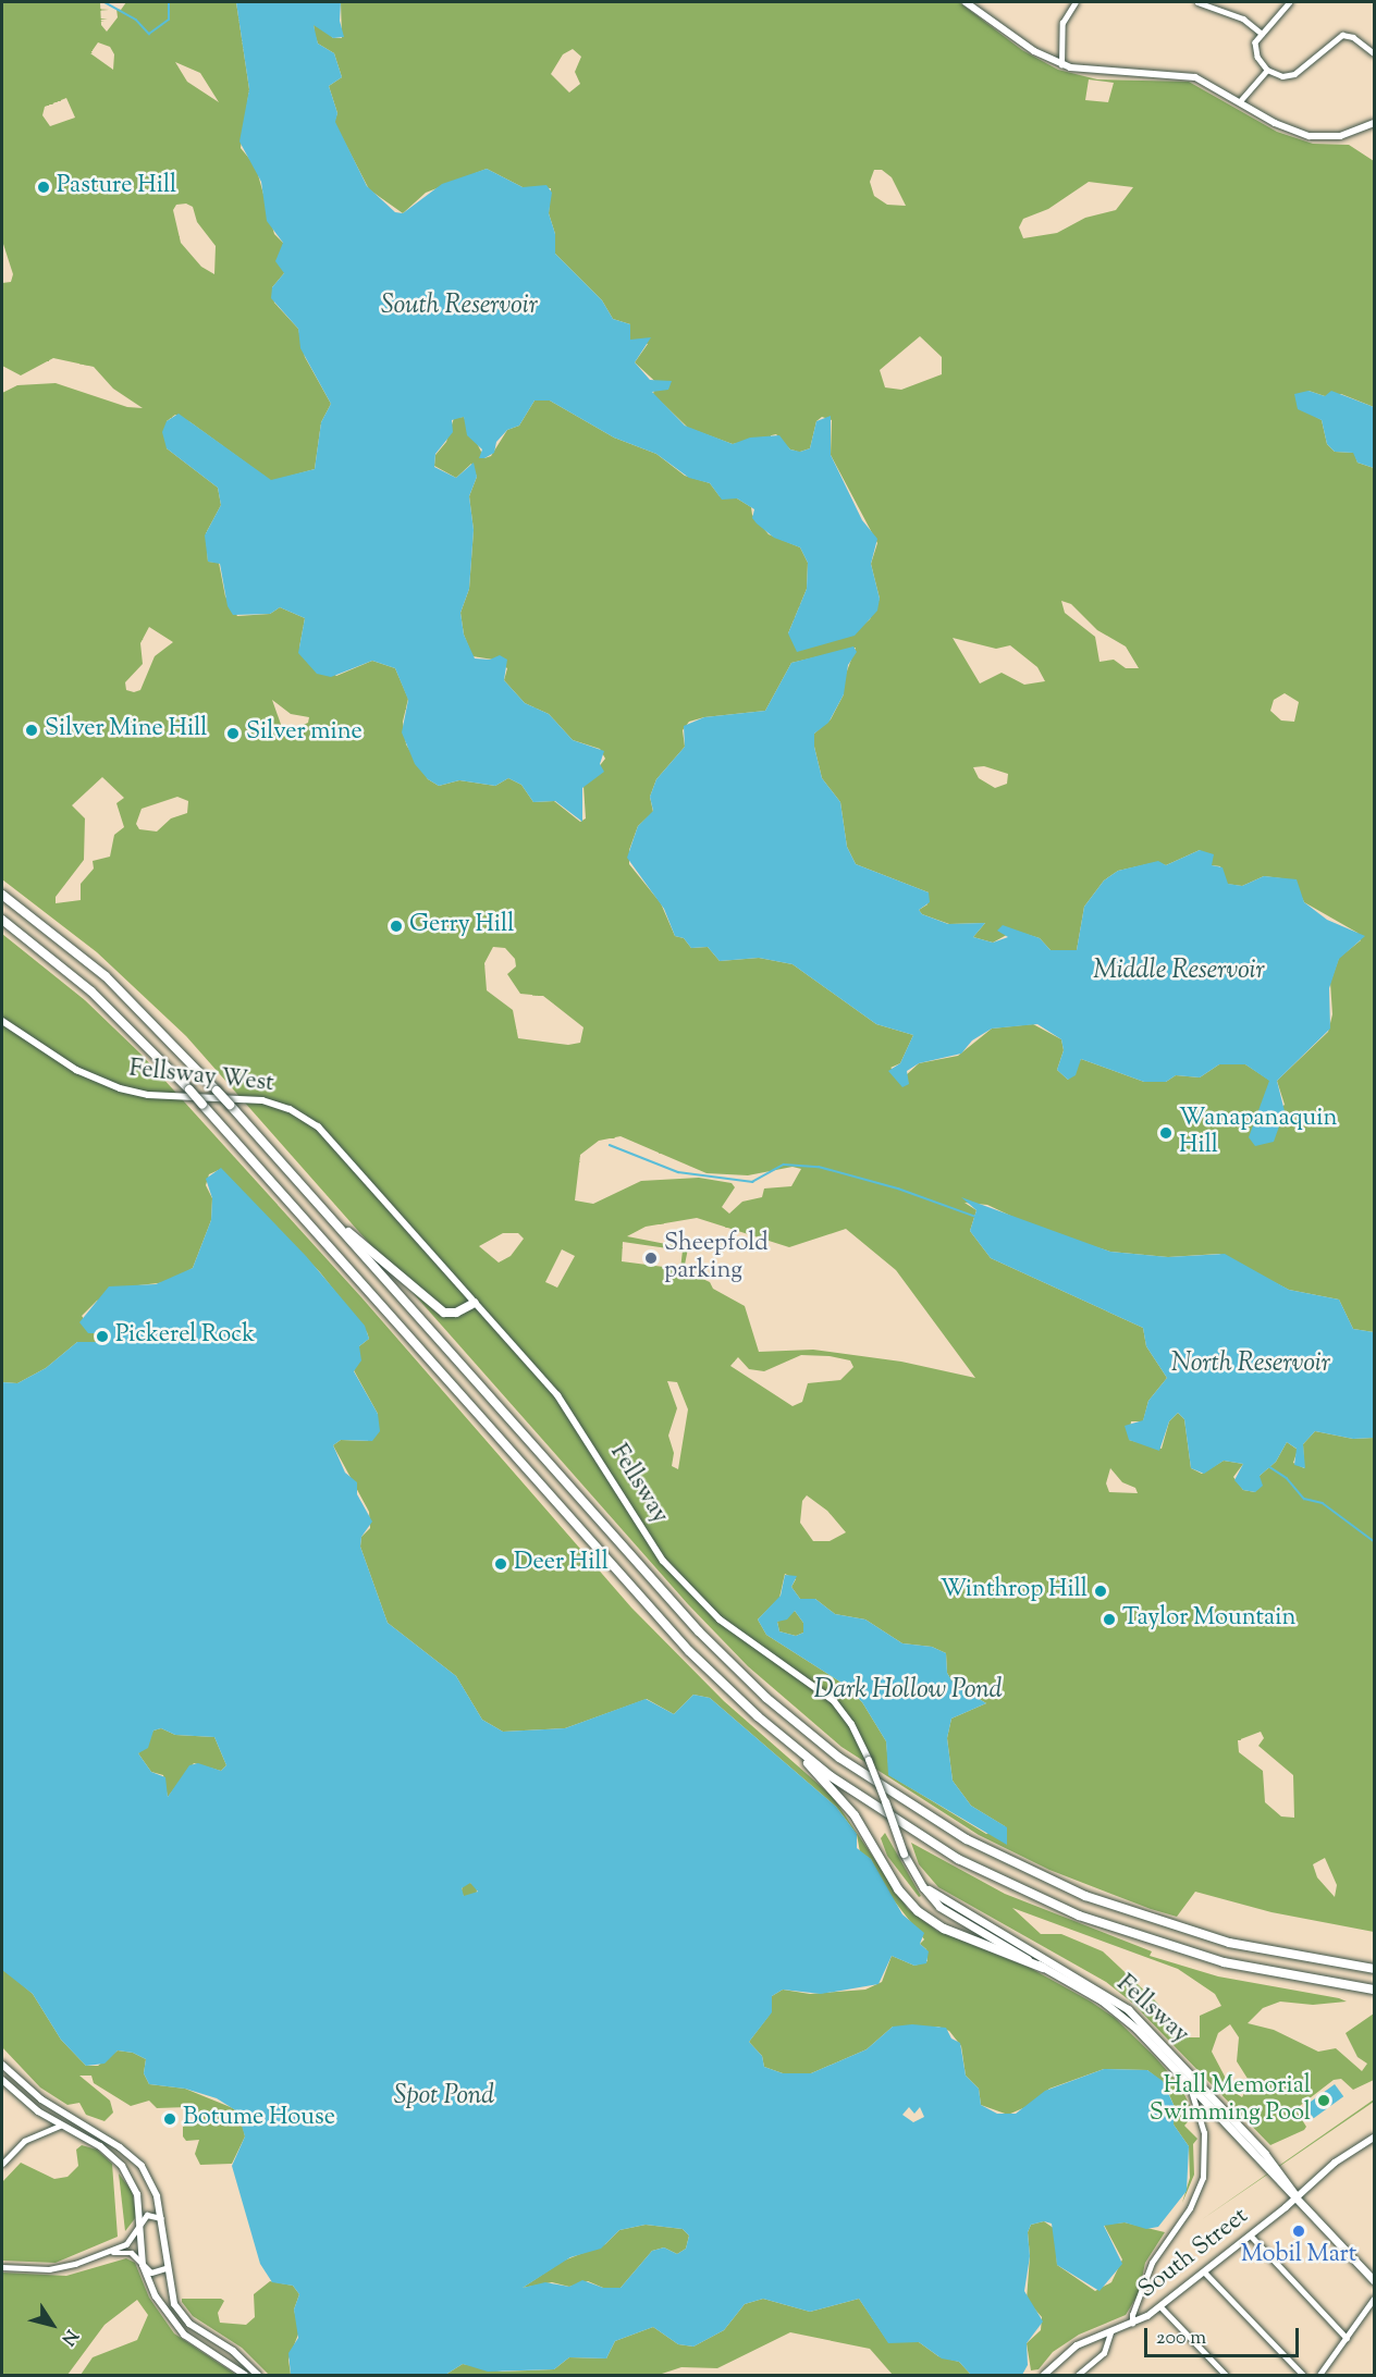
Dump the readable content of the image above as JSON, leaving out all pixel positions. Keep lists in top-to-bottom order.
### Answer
{
  "streets": {
    "main road": ["Fellsway West", "Fellsway", "South Street"]
  },
  "crossings": [
    ["Fellsway West", "Fellsway"],
    ["Fellsway", "South Street"]
  ],
  "water": [
    "South Reservoir",
    "Middle Reservoir",
    "North Reservoir",
    "Dark Hollow Pond",
    "Spot Pond"
  ],
  "places": [
    "Pasture Hill",
    "Silver Mine Hill",
    "Silver mine",
    "Gerry Hill",
    "Wanapanaquin Hill",
    "Sheepfold parking",
    "Pickerel Rock",
    "Deer Hill",
    "Winthrop Hill",
    "Taylor Mountain",
    "Hall Memorial Swimming Pool",
    "Botume House",
    "Mobil Mart"
  ],
  "scale_bar": "200 m",
  "north": "bottom right"
}
